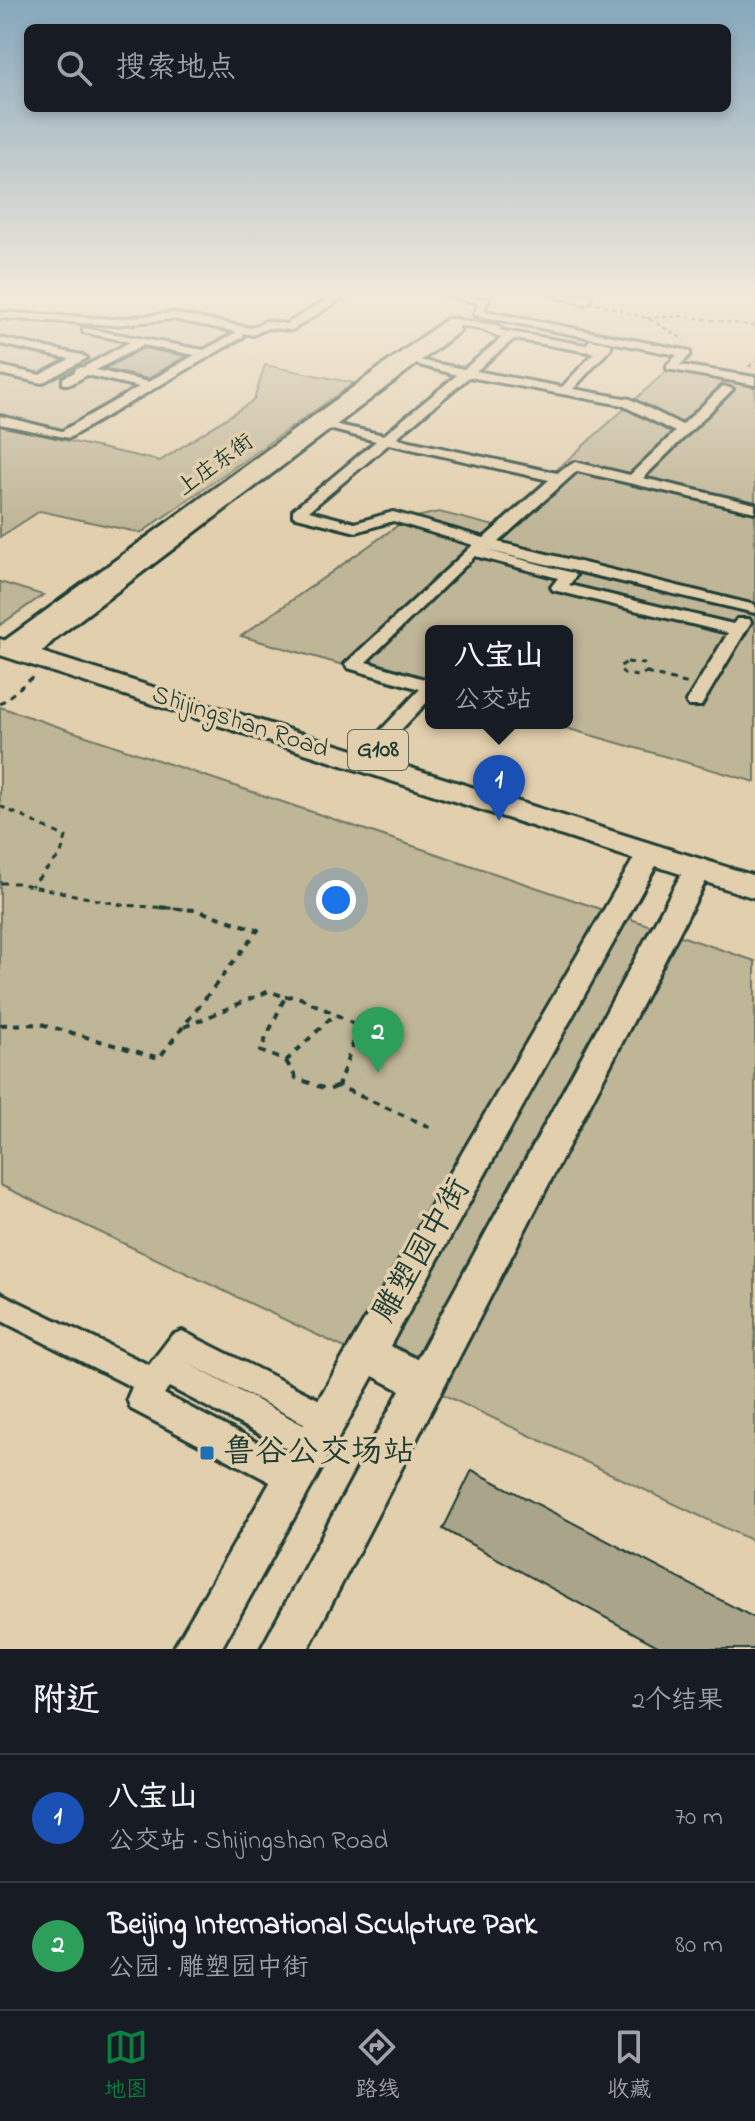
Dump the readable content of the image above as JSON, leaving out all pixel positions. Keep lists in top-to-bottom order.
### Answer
{
  "streets": {
    "highway": ["Shijingshan Road", "G108"],
    "main road": ["上庄东街", "雕塑园中街"]
  },
  "crossings": [
    ["上庄东街", "Shijingshan Road"],
    ["Shijingshan Road", "雕塑园中街"]
  ],
  "places": {
    "transit": ["鲁谷公交场站"]
  },
  "page": {
    "search": "搜索地点",
    "popup": ["八宝山", "公交站"],
    "pins": ["1", "2"],
    "heading": ["附近", "2个结果"],
    "list": [
      {
        "mark": "1",
        "name": "八宝山",
        "note": "公交站 · Shijingshan Road",
        "value": "70 m"
      },
      {
        "mark": "2",
        "name": "Beijing International Sculpture Park",
        "note": "公园 · 雕塑园中街",
        "value": "80 m"
      }
    ],
    "nav": ["地图", "路线", "收藏"]
  }
}
